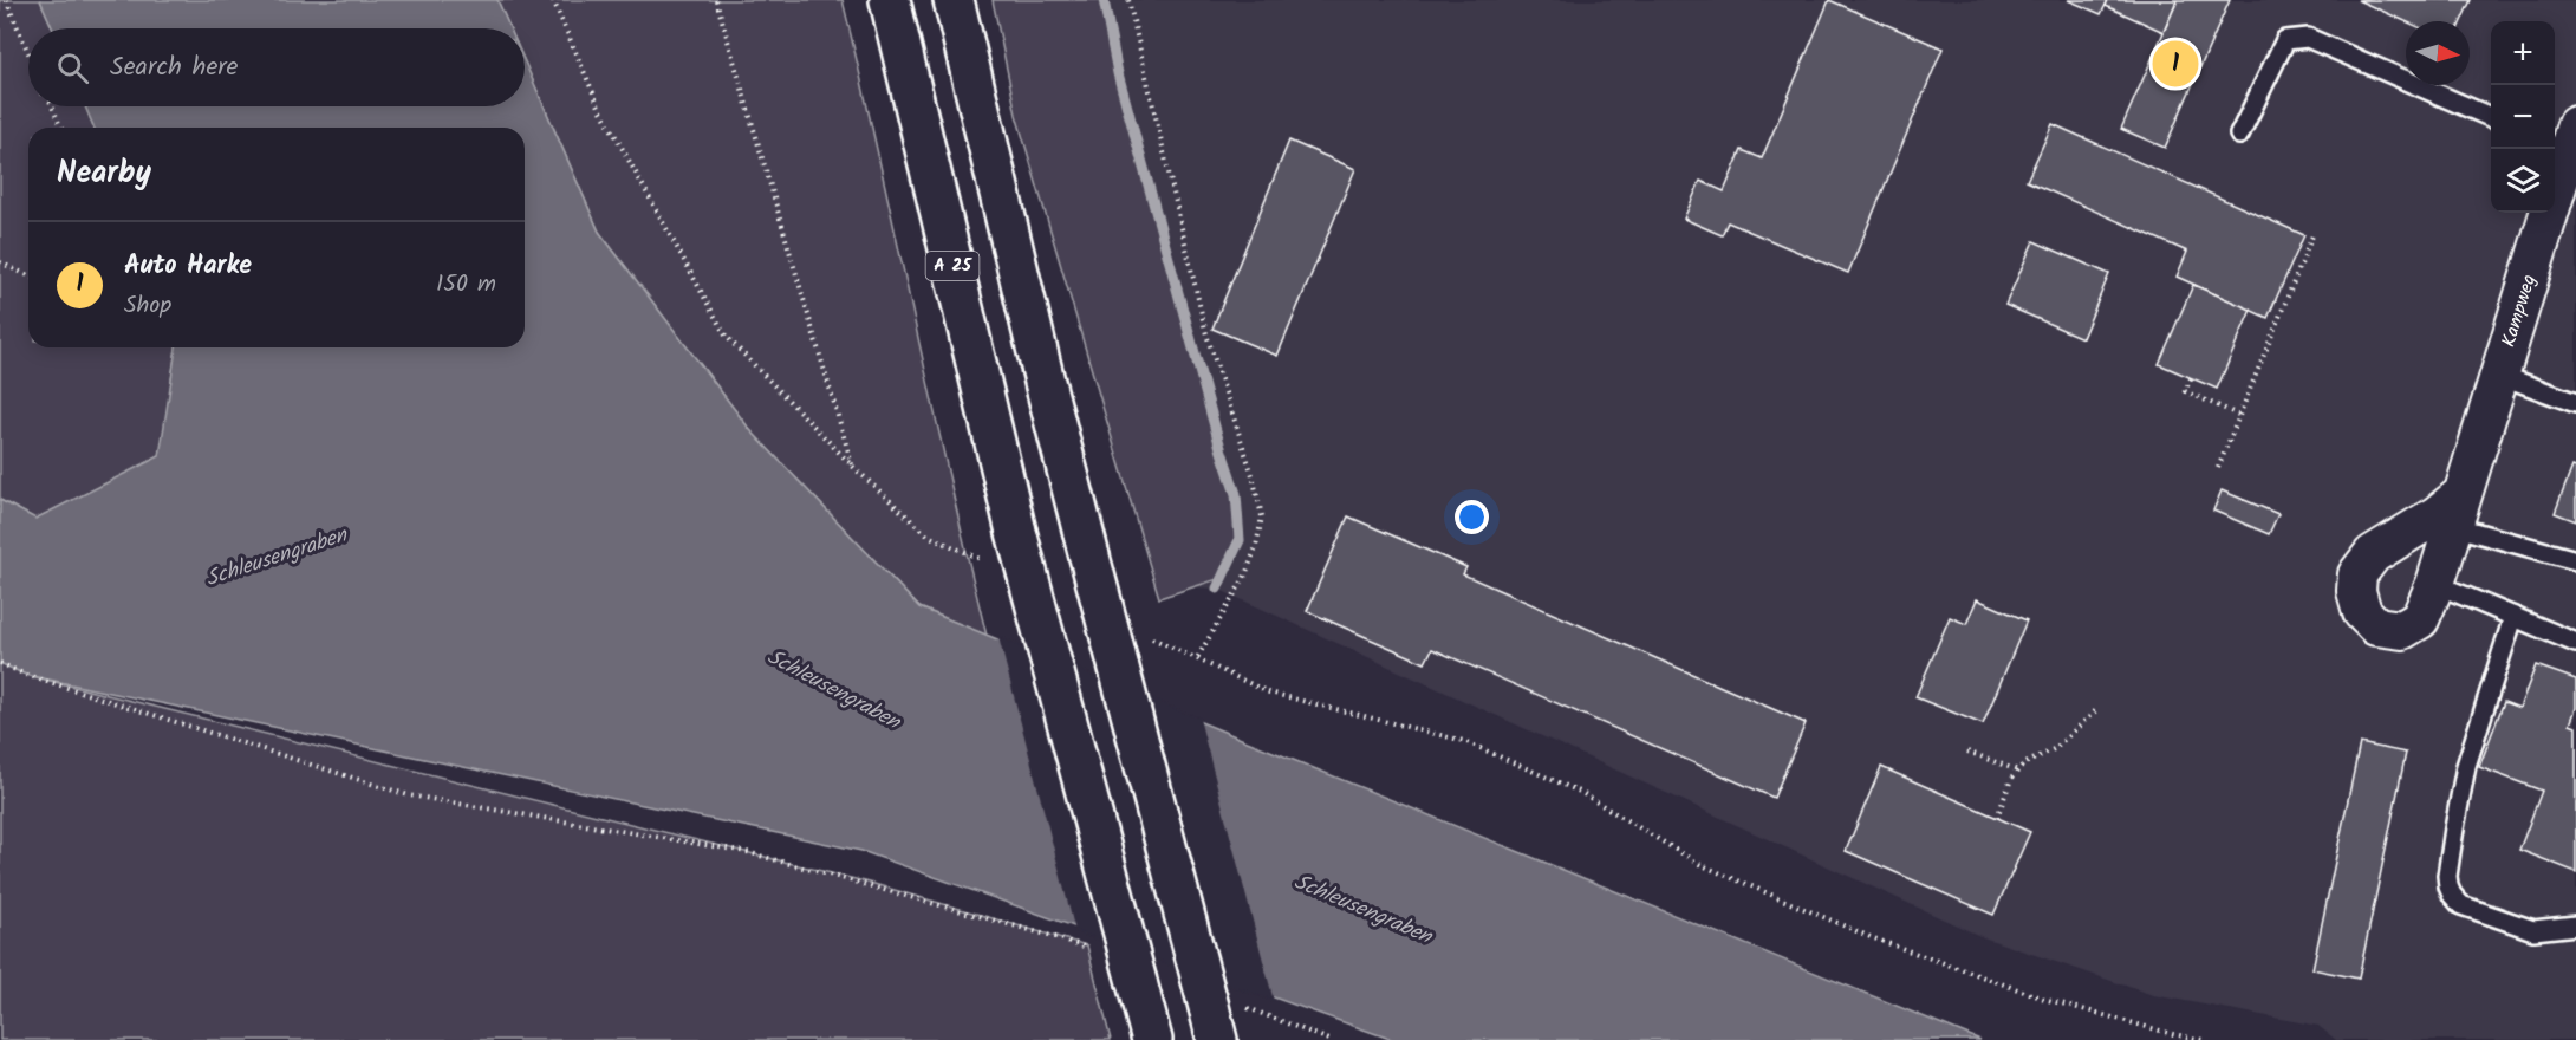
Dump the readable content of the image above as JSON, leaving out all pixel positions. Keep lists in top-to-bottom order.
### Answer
{
  "streets": {
    "highway": ["A 25"],
    "street": ["Kampweg"]
  },
  "water": ["Schleusengraben"],
  "north": "right",
  "page": {
    "map_buttons": ["+", "−"],
    "search": "Search here",
    "pins": "1",
    "heading": "Nearby",
    "list": [
      {
        "mark": "1",
        "name": "Auto Harke",
        "note": "Shop",
        "value": "150 m"
      }
    ]
  }
}
